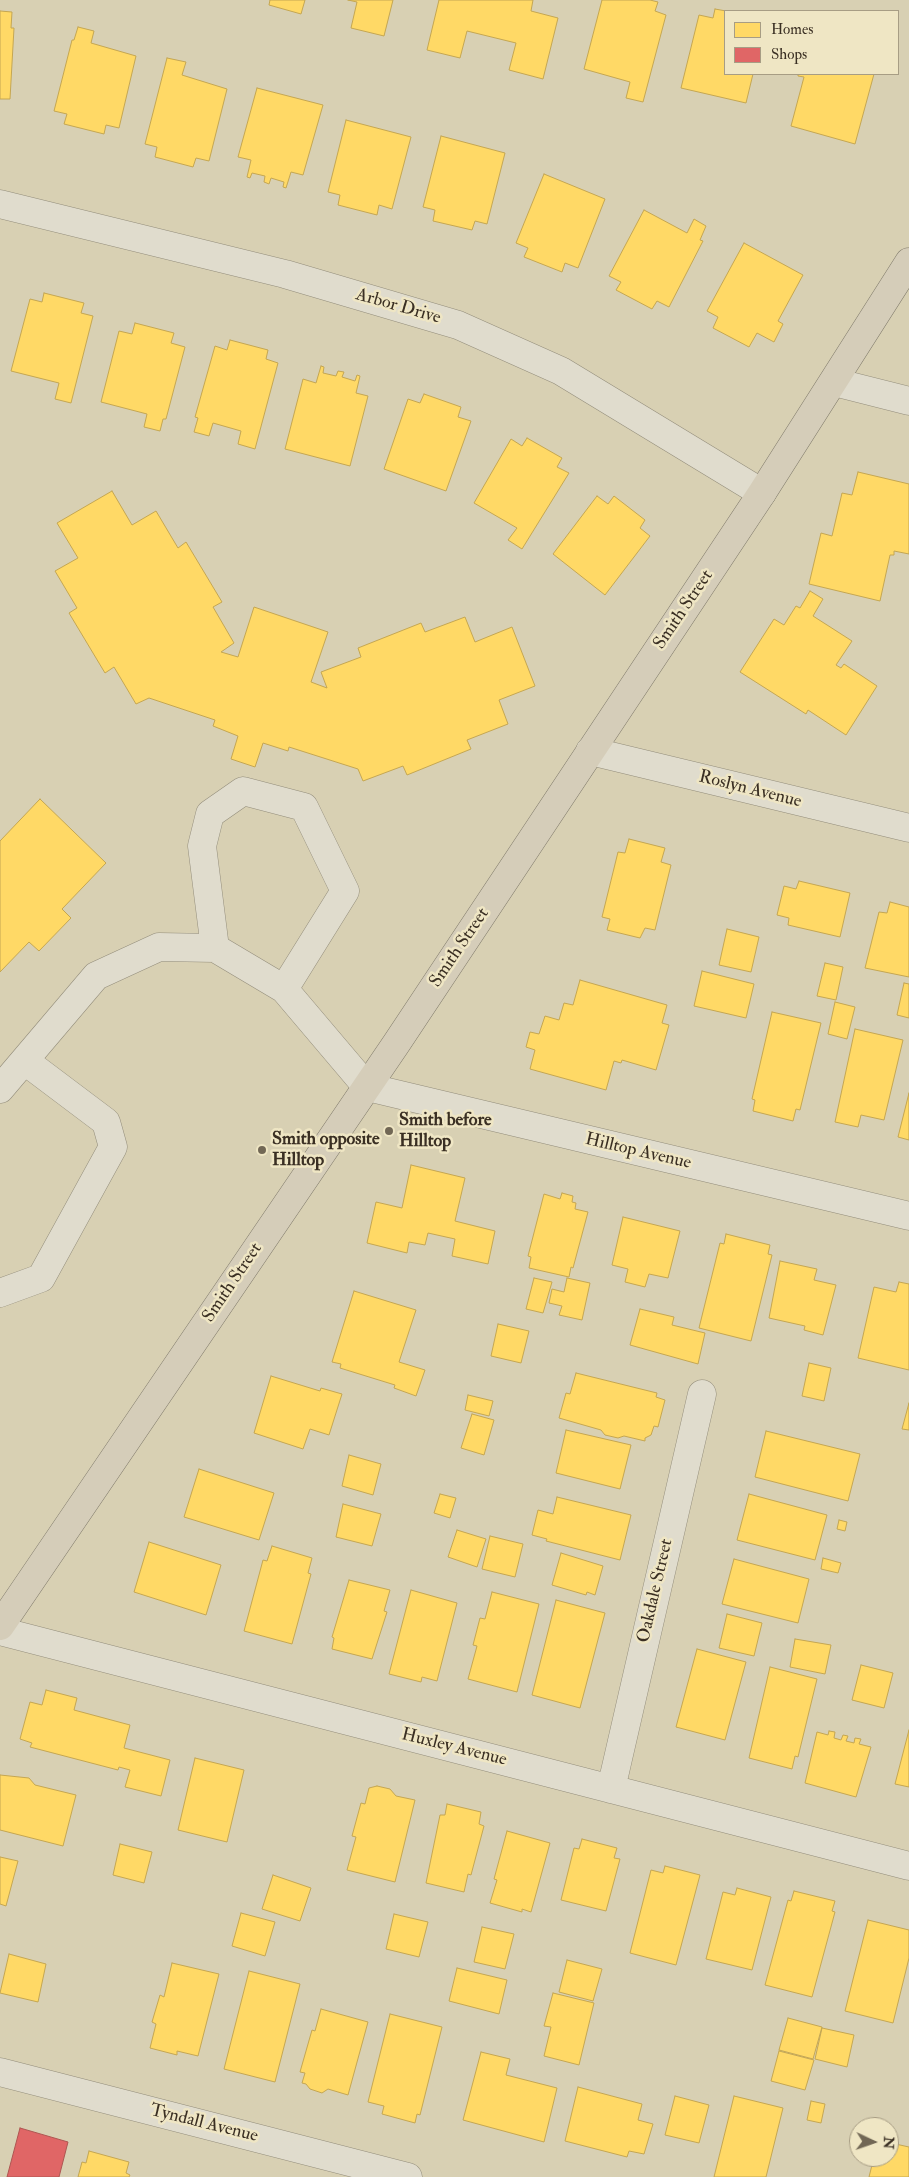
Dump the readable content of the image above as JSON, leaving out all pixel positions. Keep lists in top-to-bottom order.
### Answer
{
  "streets": {
    "main road": ["Smith Street"],
    "street": [
      "Arbor Drive",
      "Roslyn Avenue",
      "Hilltop Avenue",
      "Oakdale Street",
      "Huxley Avenue",
      "Tyndall Avenue"
    ]
  },
  "crossings": [
    ["Arbor Drive", "Smith Street"],
    ["Smith Street", "Roslyn Avenue"],
    ["Smith Street", "Hilltop Avenue"],
    ["Oakdale Street", "Huxley Avenue"]
  ],
  "places": ["Smith before Hilltop", "Smith opposite Hilltop"],
  "legend": ["Homes", "Shops"],
  "north": "right"
}
